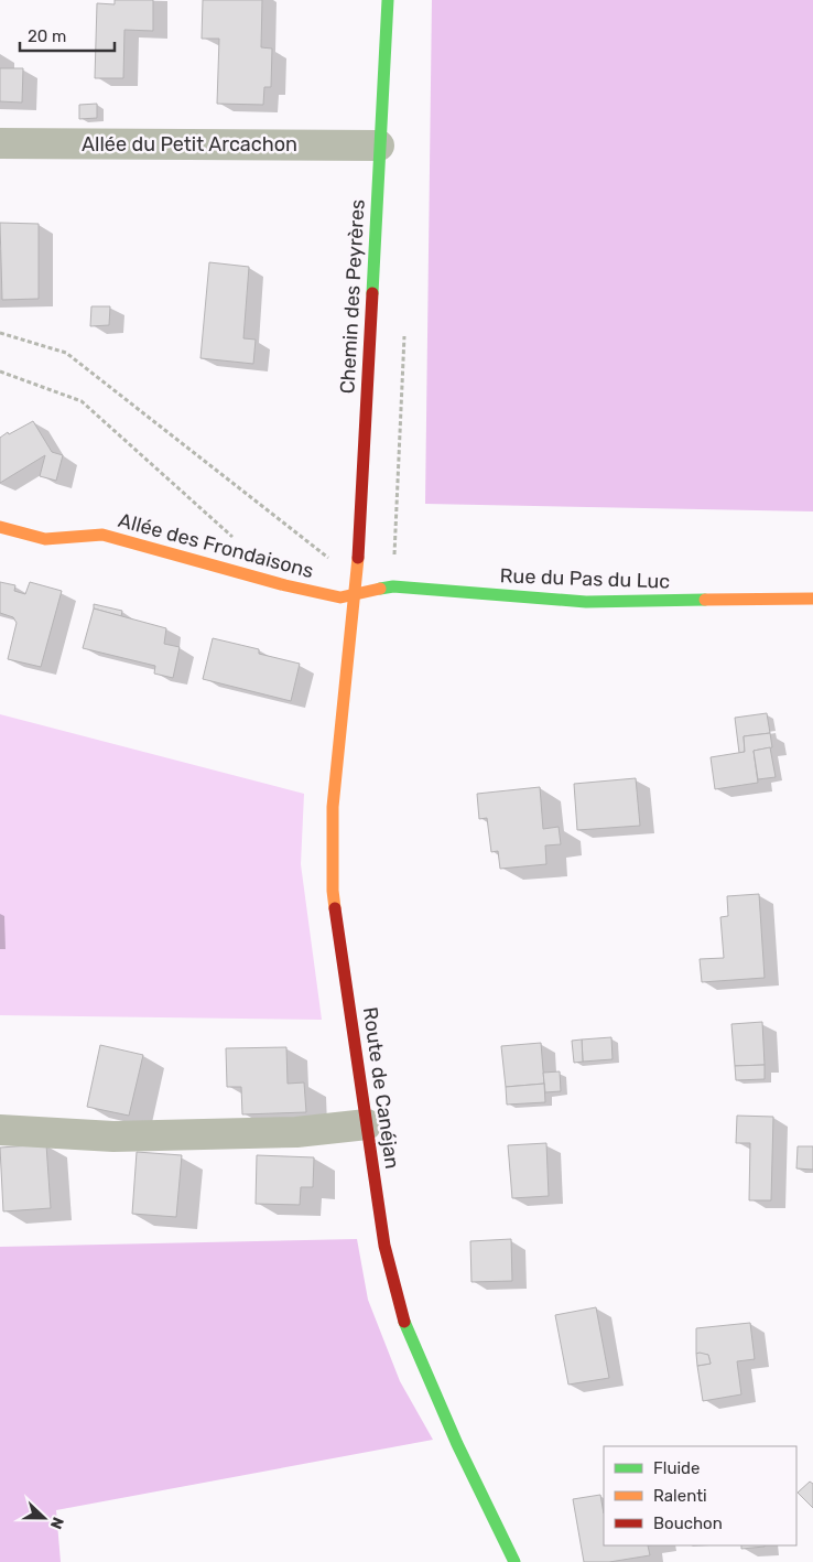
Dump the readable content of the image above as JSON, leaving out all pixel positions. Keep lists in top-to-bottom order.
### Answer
{
  "streets": {
    "street": [
      "Allée du Petit Arcachon",
      "Chemin des Peyrères",
      "Allée des Frondaisons",
      "Rue du Pas du Luc",
      "Route de Canéjan"
    ]
  },
  "crossings": [
    ["Allée du Petit Arcachon", "Chemin des Peyrères"],
    ["Chemin des Peyrères", "Allée des Frondaisons"],
    ["Chemin des Peyrères", "Rue du Pas du Luc"],
    ["Chemin des Peyrères", "Route de Canéjan"],
    ["Allée des Frondaisons", "Rue du Pas du Luc"],
    ["Allée des Frondaisons", "Route de Canéjan"],
    ["Rue du Pas du Luc", "Route de Canéjan"]
  ],
  "legend": ["Fluide", "Ralenti", "Bouchon"],
  "scale_bar": "20 m",
  "north": "right"
}
